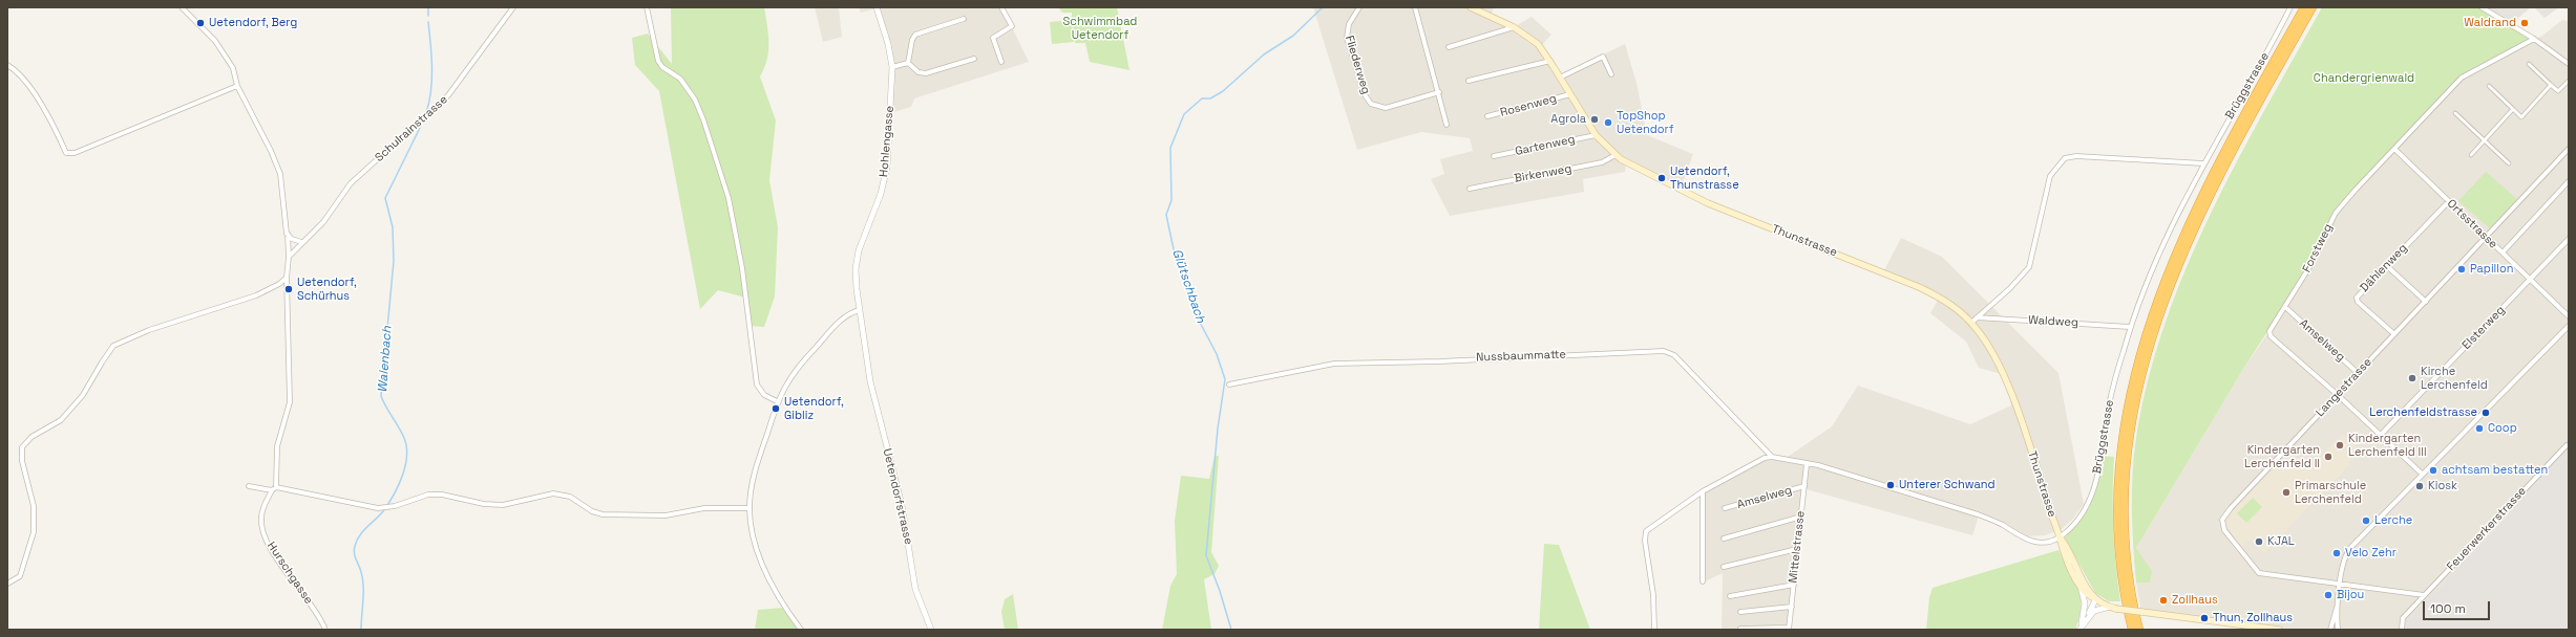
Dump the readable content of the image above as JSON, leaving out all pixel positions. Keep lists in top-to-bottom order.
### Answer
{
  "streets": {
    "main road": ["Thunstrasse"],
    "street": [
      "Fliederweg",
      "Brüggstrasse",
      "Rosenweg",
      "Schulrainstrasse",
      "Hohlengasse",
      "Gartenweg",
      "Birkenweg",
      "Ortsstrasse",
      "Forstweg",
      "Dählenweg",
      "Waldweg",
      "Elsterweg",
      "Amselweg",
      "Nussbaummatte",
      "Langestrasse",
      "Uetendorfstrasse",
      "Feuerwerkerstrasse",
      "Mittelstrasse",
      "Hurschgasse"
    ]
  },
  "crossings": [
    ["Brüggstrasse", "Thunstrasse"],
    ["Brüggstrasse", "Waldweg"],
    ["Rosenweg", "Thunstrasse"],
    ["Hohlengasse", "Uetendorfstrasse"],
    ["Gartenweg", "Thunstrasse"],
    ["Birkenweg", "Thunstrasse"],
    ["Ortsstrasse", "Forstweg"],
    ["Ortsstrasse", "Dählenweg"],
    ["Ortsstrasse", "Elsterweg"],
    ["Ortsstrasse", "Langestrasse"],
    ["Forstweg", "Elsterweg"],
    ["Forstweg", "Amselweg"],
    ["Forstweg", "Langestrasse"],
    ["Dählenweg", "Langestrasse"],
    ["Amselweg", "Langestrasse"],
    ["Amselweg", "Mittelstrasse"]
  ],
  "water": ["Glütschbach", "Walenbach"],
  "parks": ["Schwimmbad Uetendorf", "Chandergrienwald"],
  "places": [
    "Uetendorf, Berg",
    "Waldrand",
    "Agrola",
    "TopShop Uetendorf",
    "Uetendorf, Thunstrasse",
    "Papillon",
    "Uetendorf, Schürhus",
    "Kirche Lerchenfeld",
    "Uetendorf, Gibliz",
    "Lerchenfeldstrasse",
    "Coop",
    "Kindergarten Lerchenfeld III",
    "Kindergarten Lerchenfeld II",
    "achtsam bestatten",
    "Unterer Schwand",
    "Kiosk",
    "Primarschule Lerchenfeld",
    "Lerche",
    "KJAL",
    "Velo Zehr",
    "Bijou",
    "Zollhaus",
    "Thun, Zollhaus"
  ],
  "scale_bar": "100 m"
}
